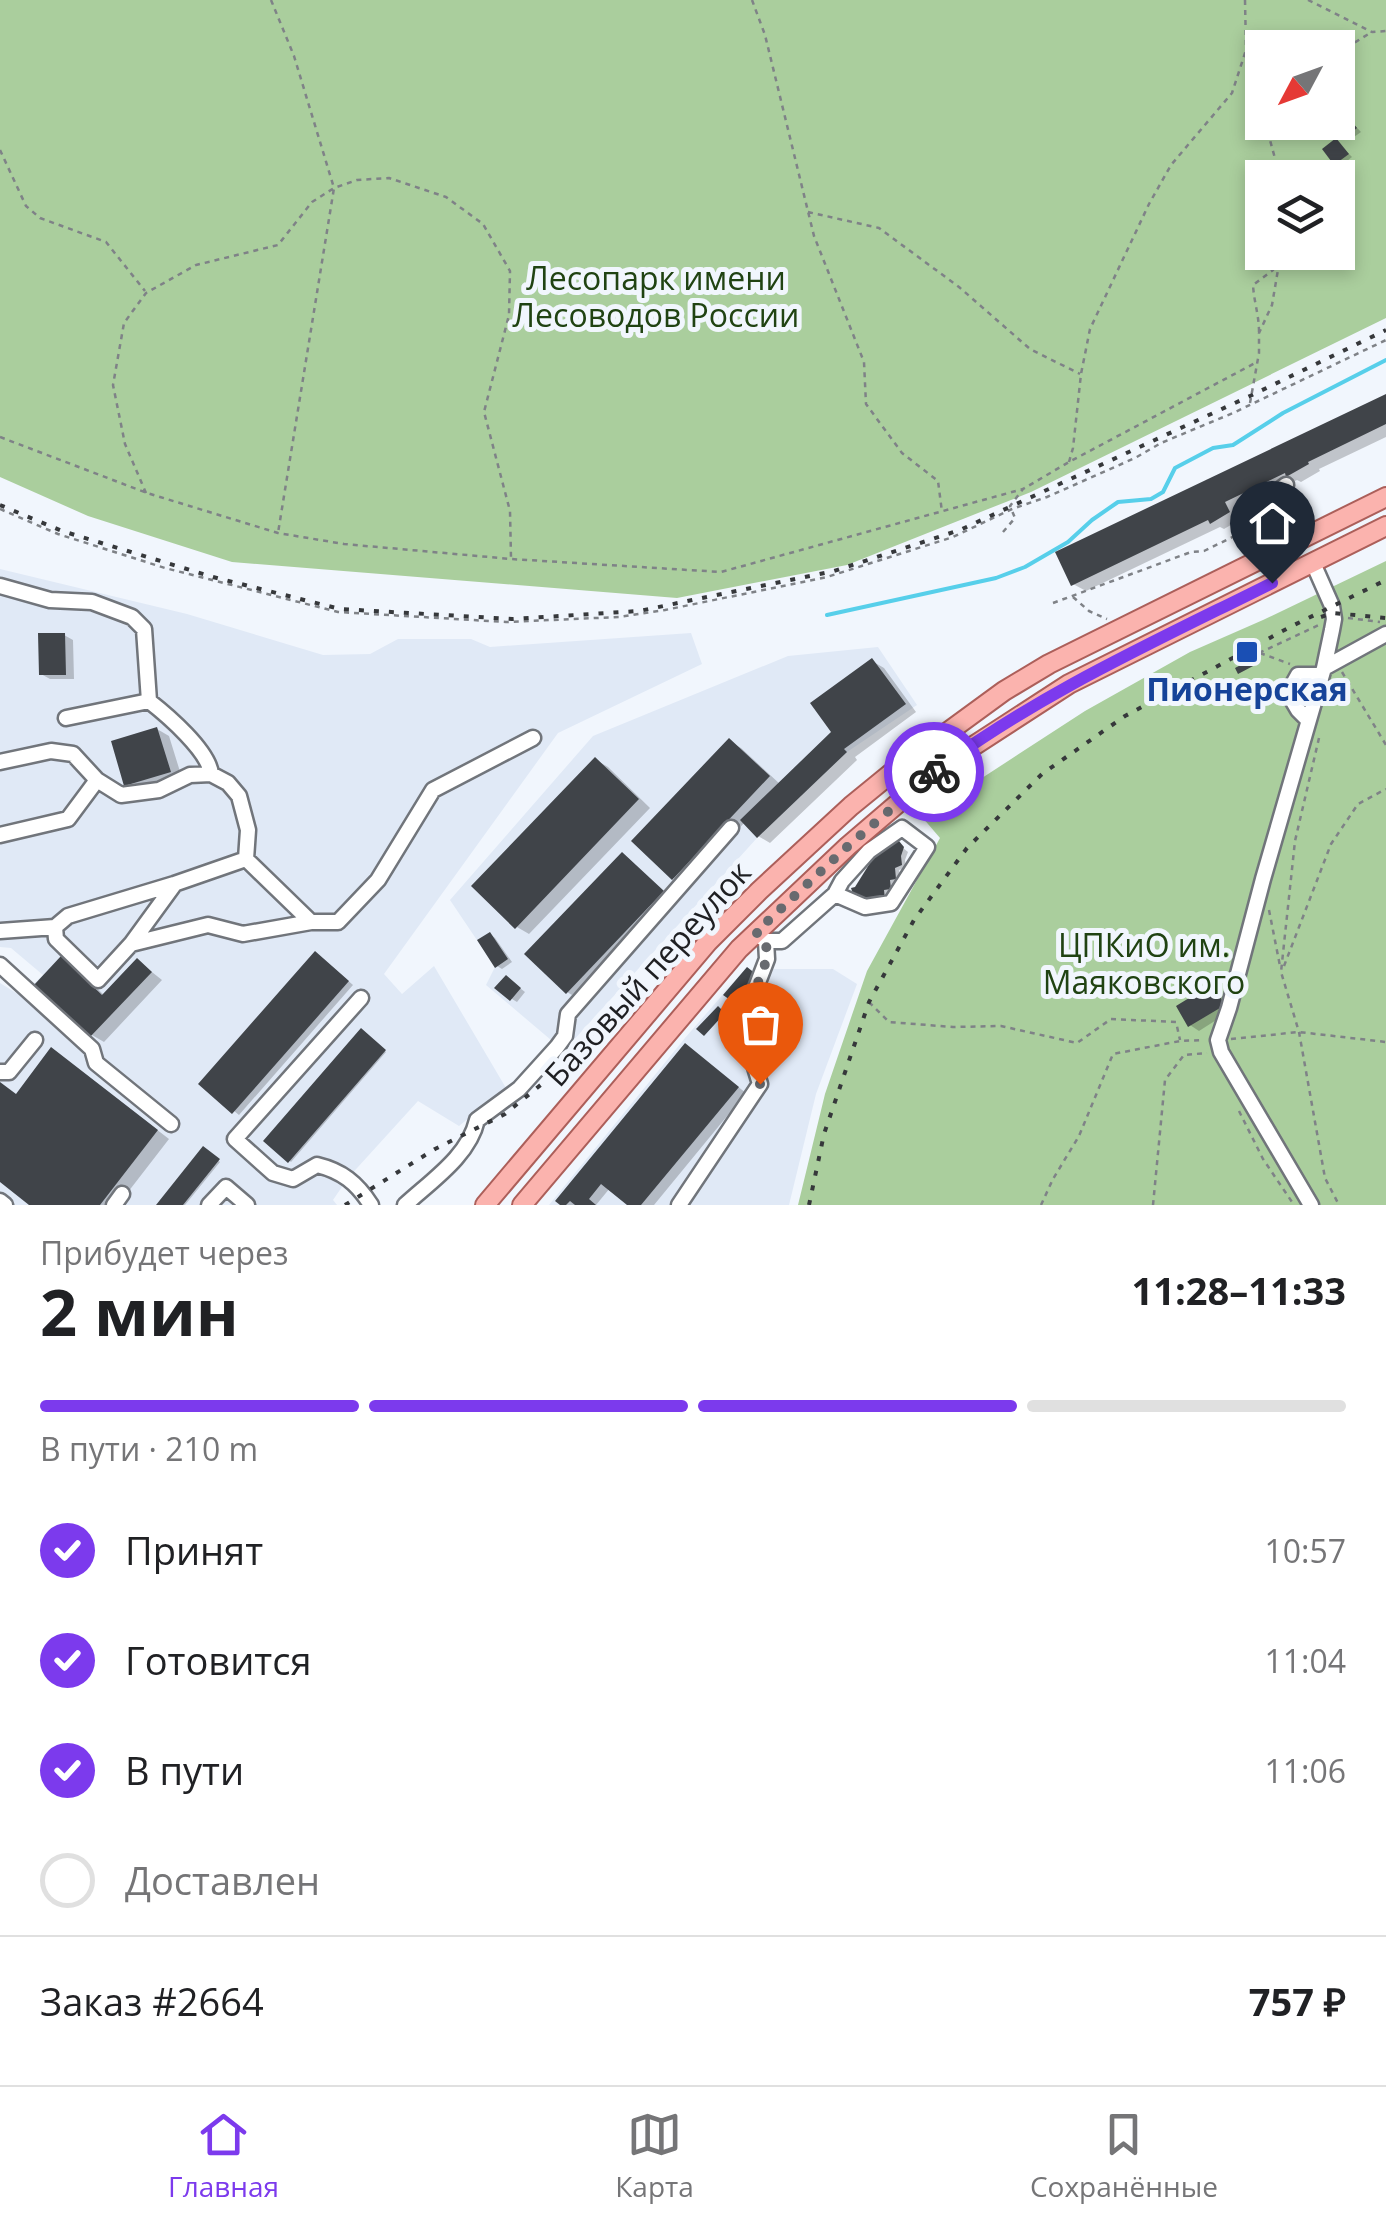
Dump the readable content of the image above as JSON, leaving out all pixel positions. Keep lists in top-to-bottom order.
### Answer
{
  "streets": {
    "main road": ["Базовый переулок"]
  },
  "parks": ["Лесопарк имени Лесоводов России", "ЦПКиО им. Маяковского"],
  "places": {
    "transit": ["Пионерская"]
  },
  "north": "bottom left",
  "page": {
    "heading": ["2 мин", "Прибудет через", "11:28–11:33"],
    "panel": ["Заказ #2664", "757 ₽"],
    "bar": "В пути · 210 m",
    "list": [
      ["Принят", "10:57"],
      ["Готовится", "11:04"],
      ["В пути", "11:06"],
      "Доставлен"
    ],
    "tabs": ["Главная", "Карта", "Сохранённые"]
  }
}
